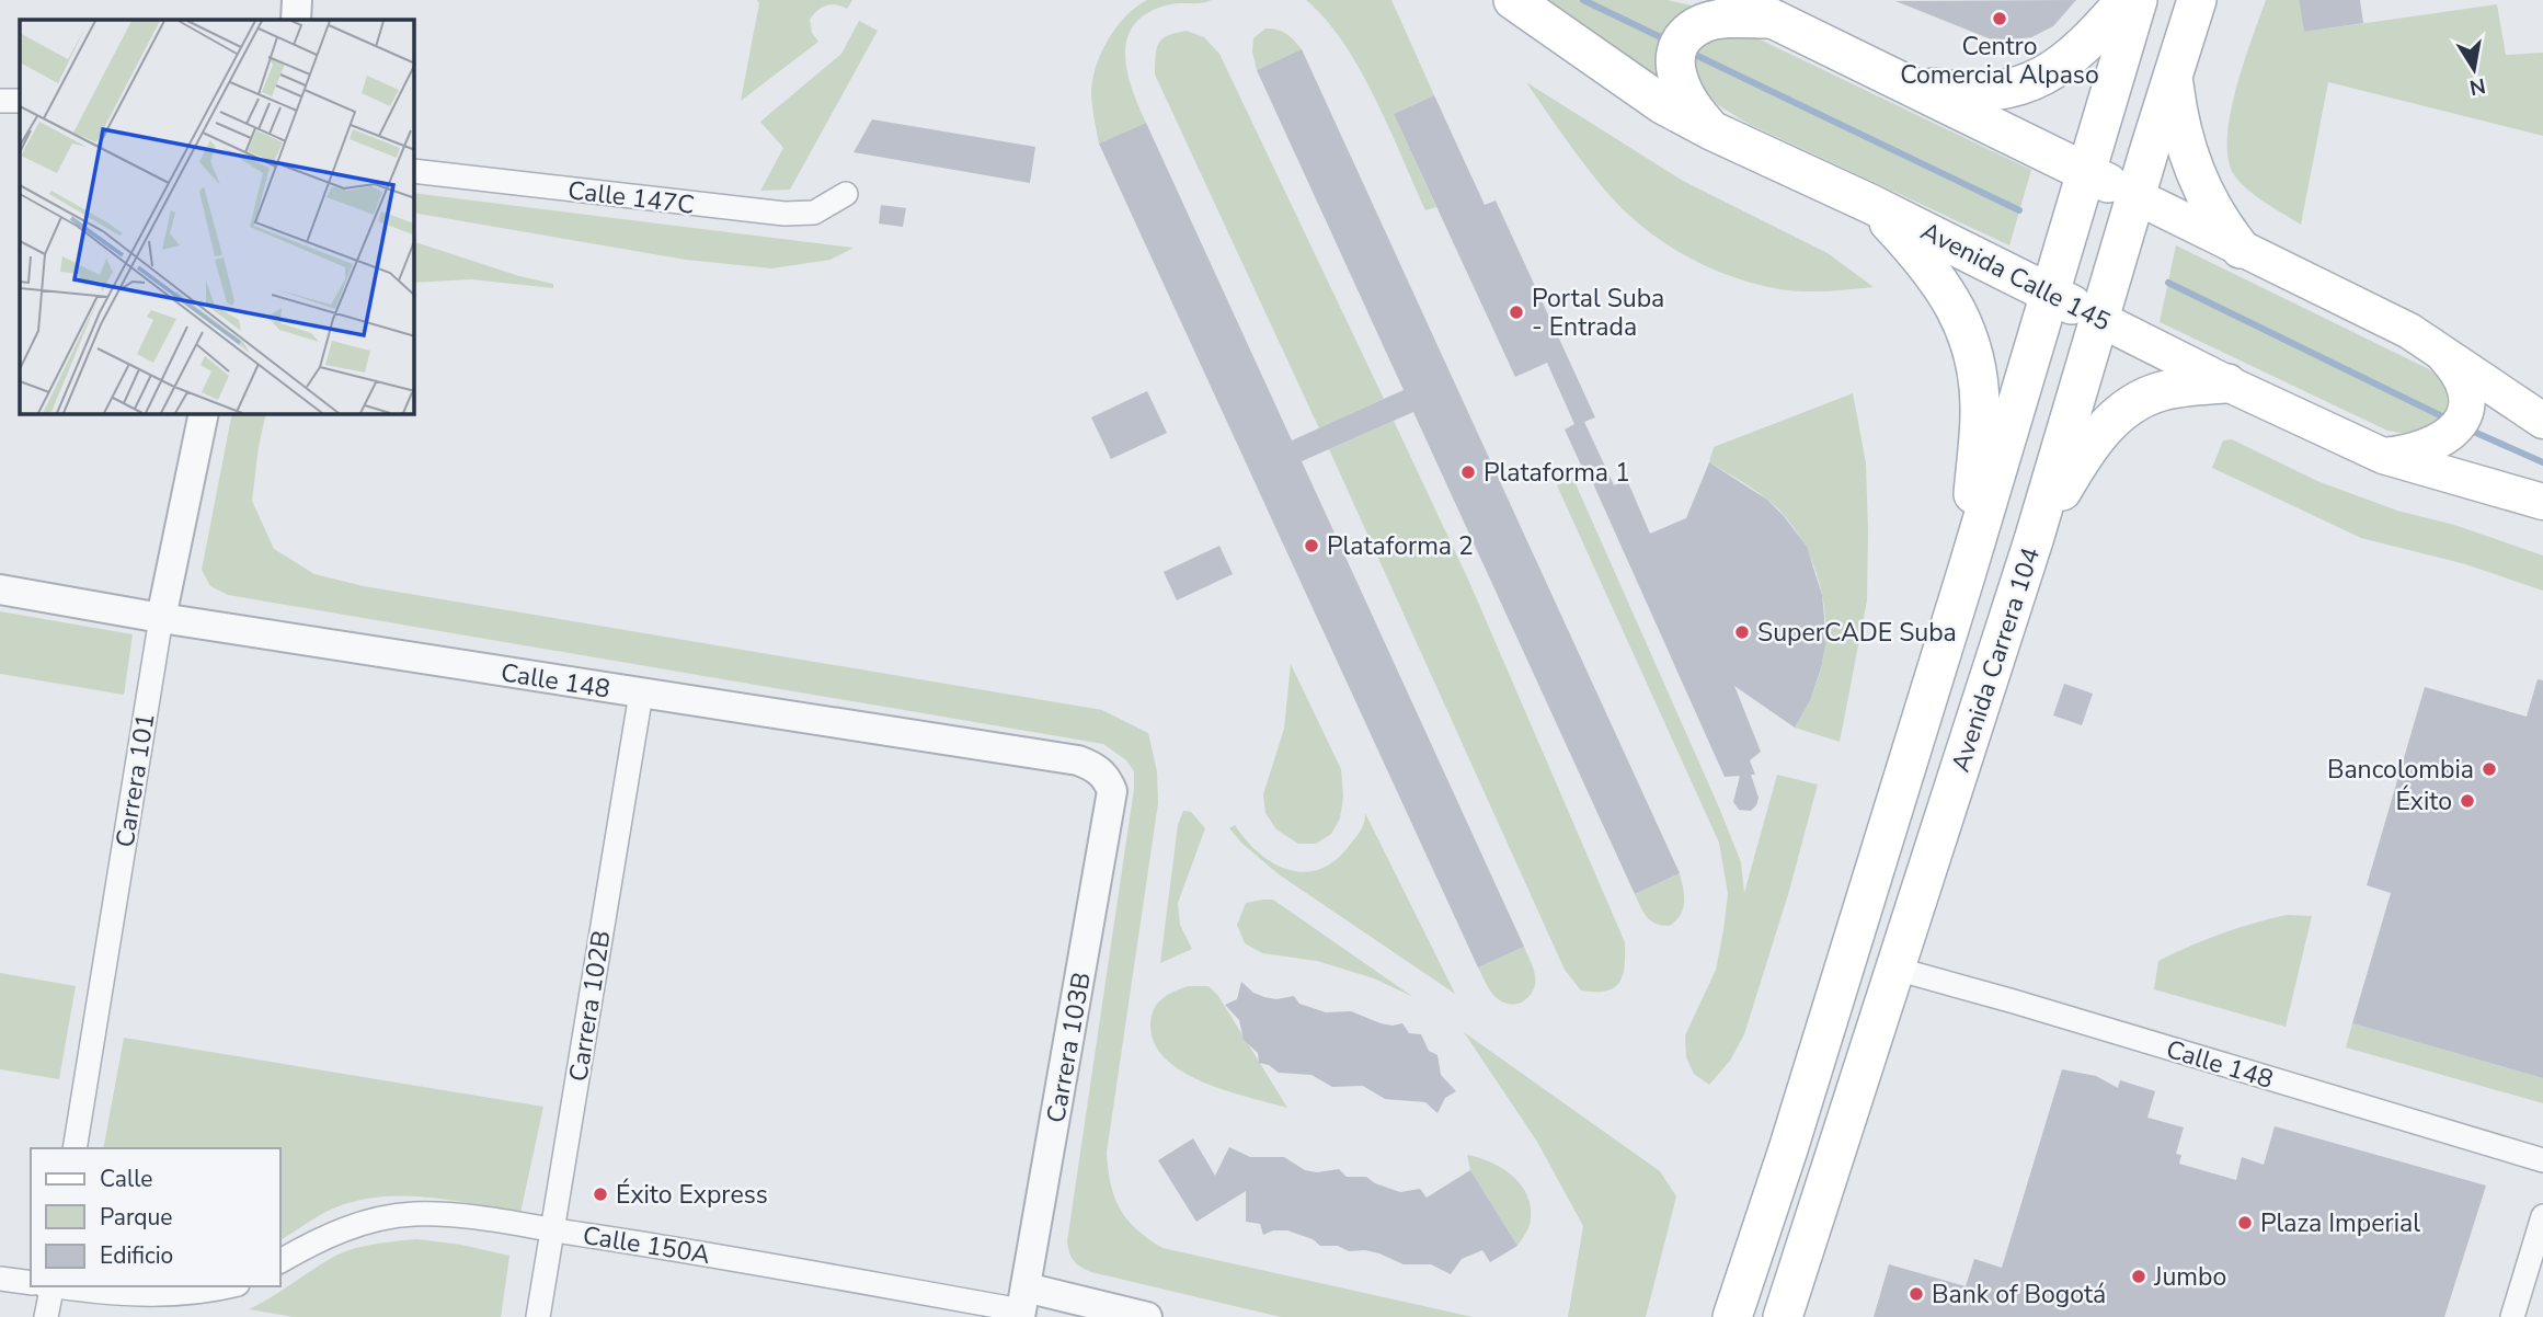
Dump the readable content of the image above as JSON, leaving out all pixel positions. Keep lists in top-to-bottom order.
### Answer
{
  "streets": {
    "main road": ["Avenida Calle 145", "Avenida Carrera 104"],
    "street": [
      "Calle 147C",
      "Calle 148",
      "Carrera 101",
      "Carrera 102B",
      "Carrera 103B",
      "Calle 150A"
    ]
  },
  "crossings": [
    ["Avenida Calle 145", "Avenida Carrera 104"],
    ["Avenida Carrera 104", "Calle 148"],
    ["Calle 148", "Carrera 101"],
    ["Calle 148", "Carrera 102B"],
    ["Calle 148", "Carrera 103B"],
    ["Carrera 102B", "Calle 150A"],
    ["Carrera 103B", "Calle 150A"]
  ],
  "places": [
    "Centro Comercial Alpaso",
    "Portal Suba - Entrada",
    "Plataforma 1",
    "Plataforma 2",
    "SuperCADE Suba",
    "Bancolombia",
    "Éxito",
    "Éxito Express",
    "Plaza Imperial",
    "Jumbo",
    "Bank of Bogotá"
  ],
  "legend": ["Calle", "Parque", "Edificio"],
  "north": "bottom"
}
